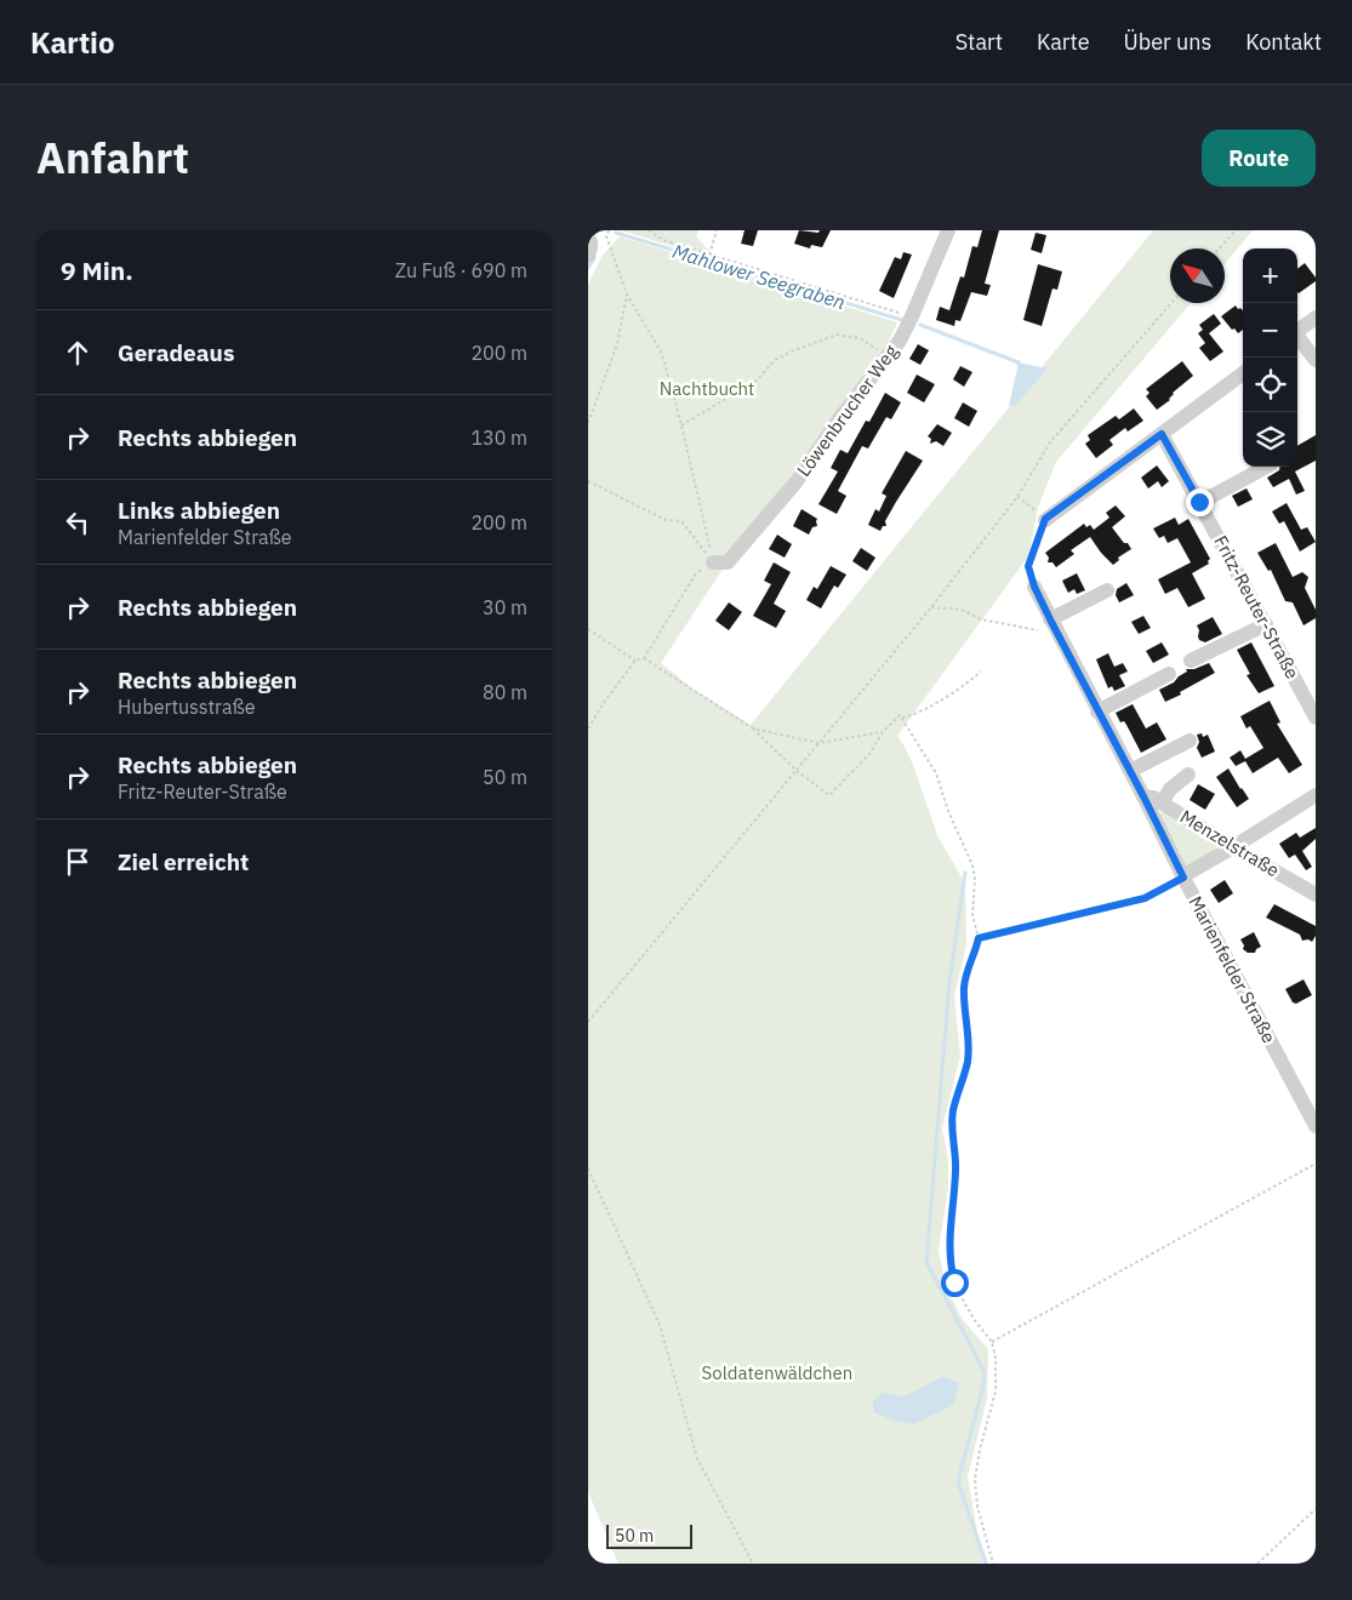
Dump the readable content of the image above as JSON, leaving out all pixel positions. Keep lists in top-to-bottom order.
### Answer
{
  "streets": {
    "street": [
      "Löwenbrucher Weg",
      "Fritz-Reuter-Straße",
      "Menzelstraße",
      "Marienfelder Straße"
    ]
  },
  "crossings": [
    ["Menzelstraße", "Marienfelder Straße"]
  ],
  "water": ["Mahlower Seegraben"],
  "parks": ["Nachtbucht", "Soldatenwäldchen"],
  "scale_bar": "50 m",
  "north": "top left",
  "page": {
    "header": "Kartio",
    "nav": [
      "Start",
      "Karte",
      "Über uns",
      "Kontakt"
    ],
    "title": "Anfahrt",
    "buttons": "Route",
    "heading": ["9 Min.", "Zu Fuß · 690 m"],
    "map_buttons": ["+", "−"],
    "list": [
      ["Geradeaus", "200 m"],
      ["Rechts abbiegen", "130 m"],
      ["Links abbiegen", "Marienfelder Straße", "200 m"],
      ["Rechts abbiegen", "30 m"],
      ["Rechts abbiegen", "Hubertusstraße", "80 m"],
      ["Rechts abbiegen", "Fritz-Reuter-Straße", "50 m"],
      "Ziel erreicht"
    ],
    "scale": "50 m"
  }
}
